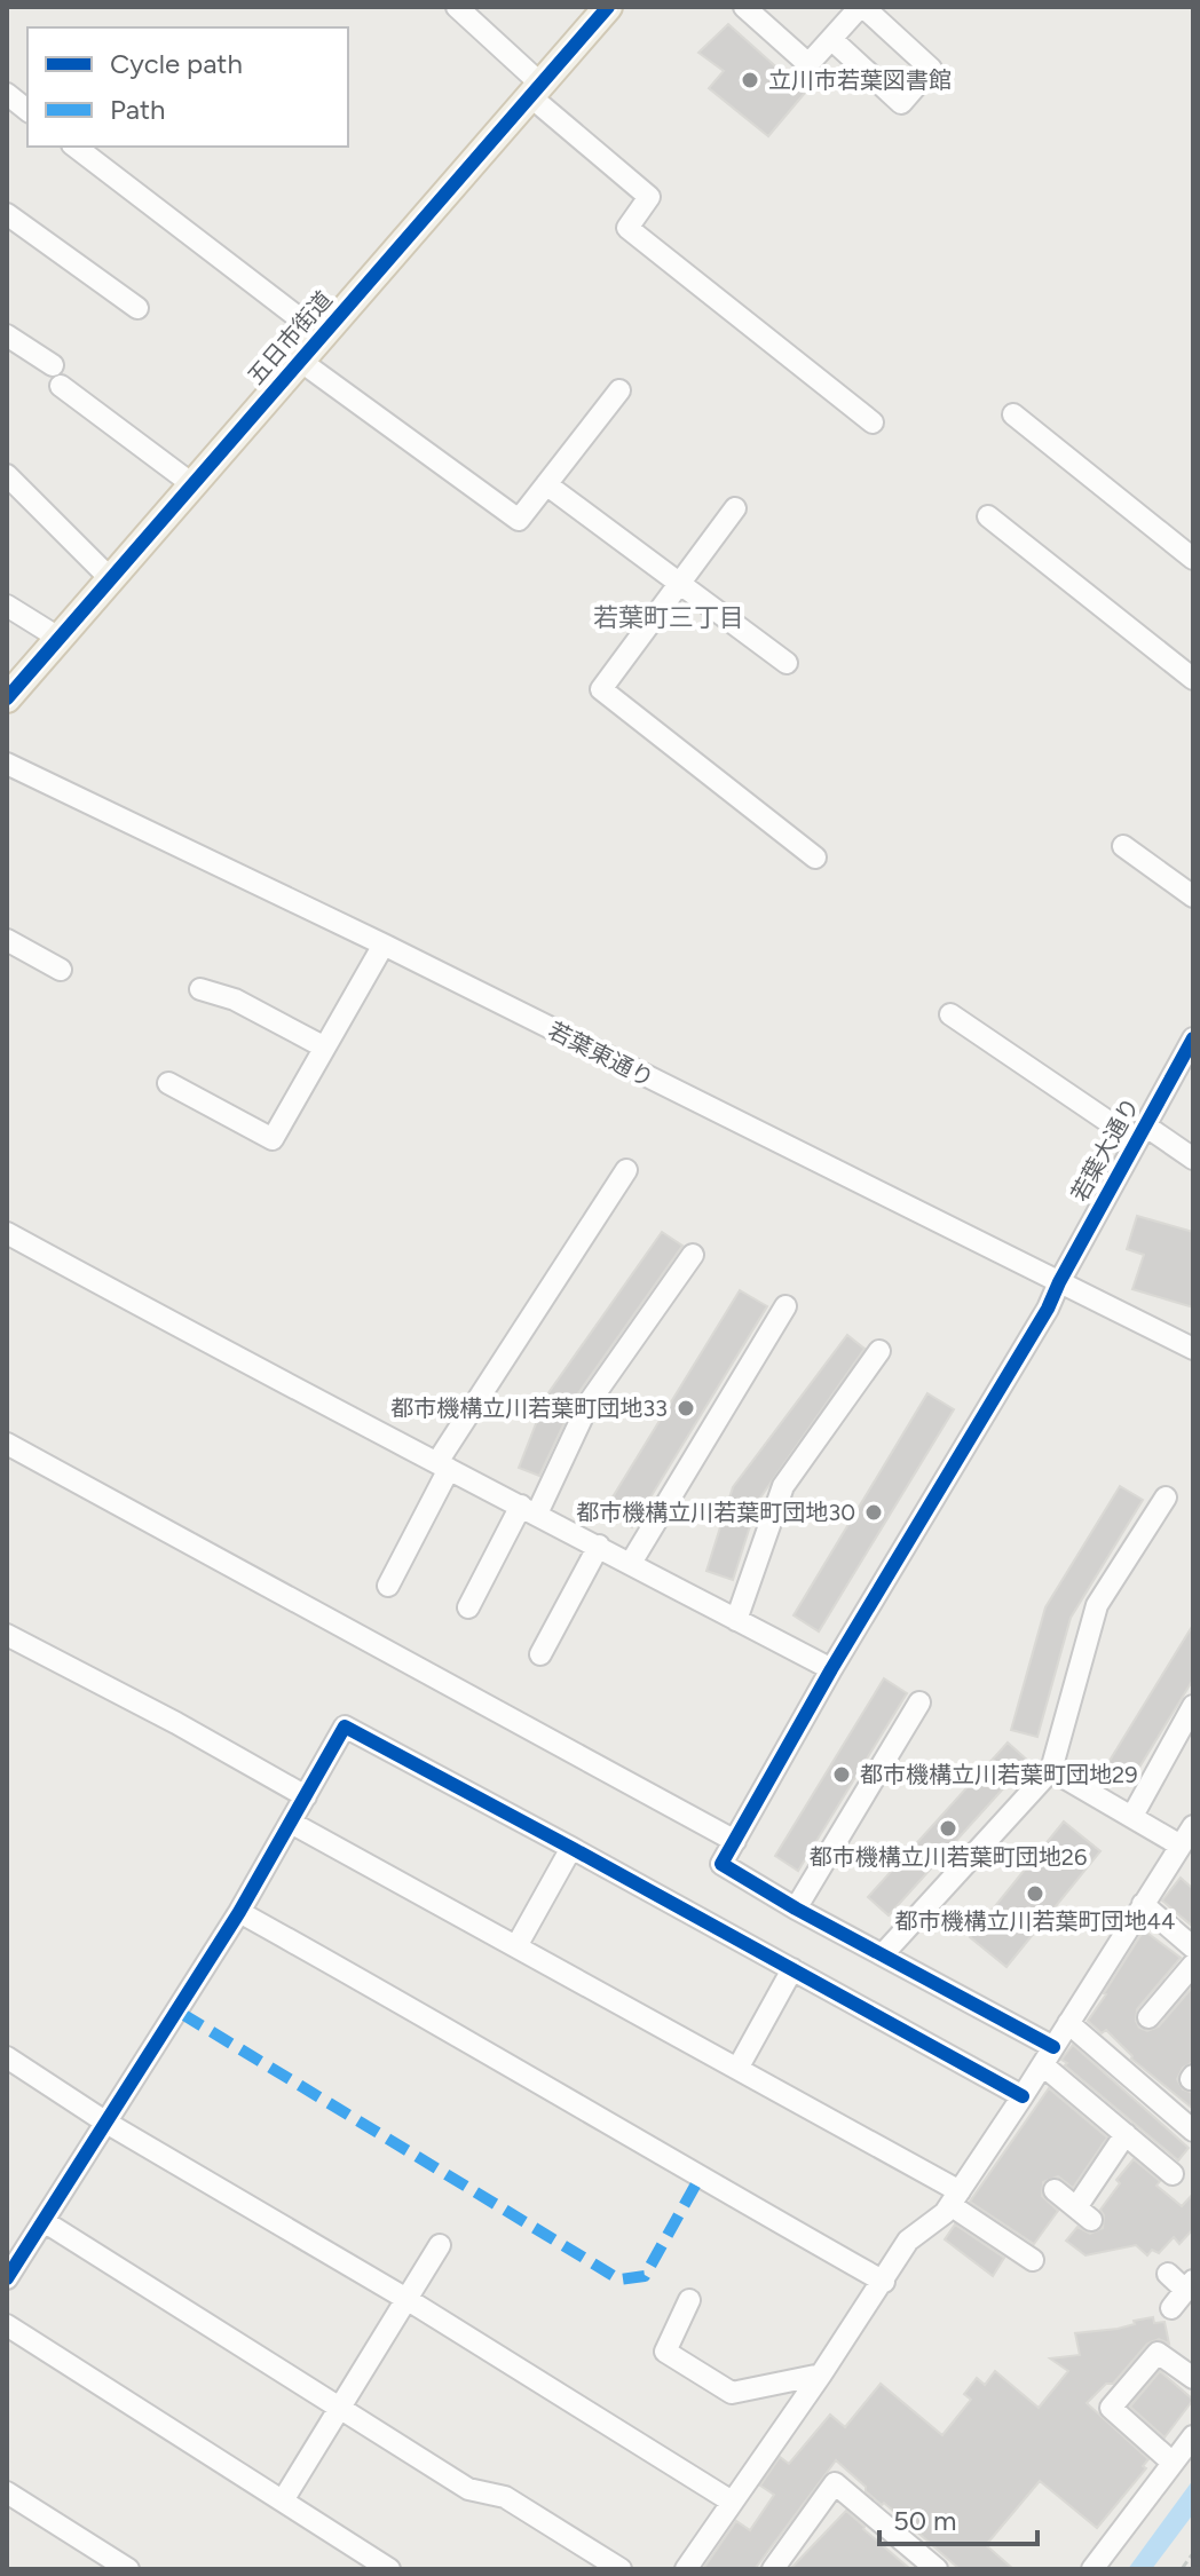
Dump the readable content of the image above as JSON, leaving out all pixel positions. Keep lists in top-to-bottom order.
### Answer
{
  "streets": {
    "main road": ["五日市街道"],
    "street": ["若葉東通り", "若葉大通り"]
  },
  "crossings": [
    ["若葉東通り", "若葉大通り"]
  ],
  "districts": ["若葉町三丁目"],
  "places": [
    "立川市若葉図書館",
    "都市機構立川若葉町団地33",
    "都市機構立川若葉町団地30",
    "都市機構立川若葉町団地29",
    "都市機構立川若葉町団地26",
    "都市機構立川若葉町団地44"
  ],
  "legend": ["Cycle path", "Path"],
  "scale_bar": "50 m"
}
